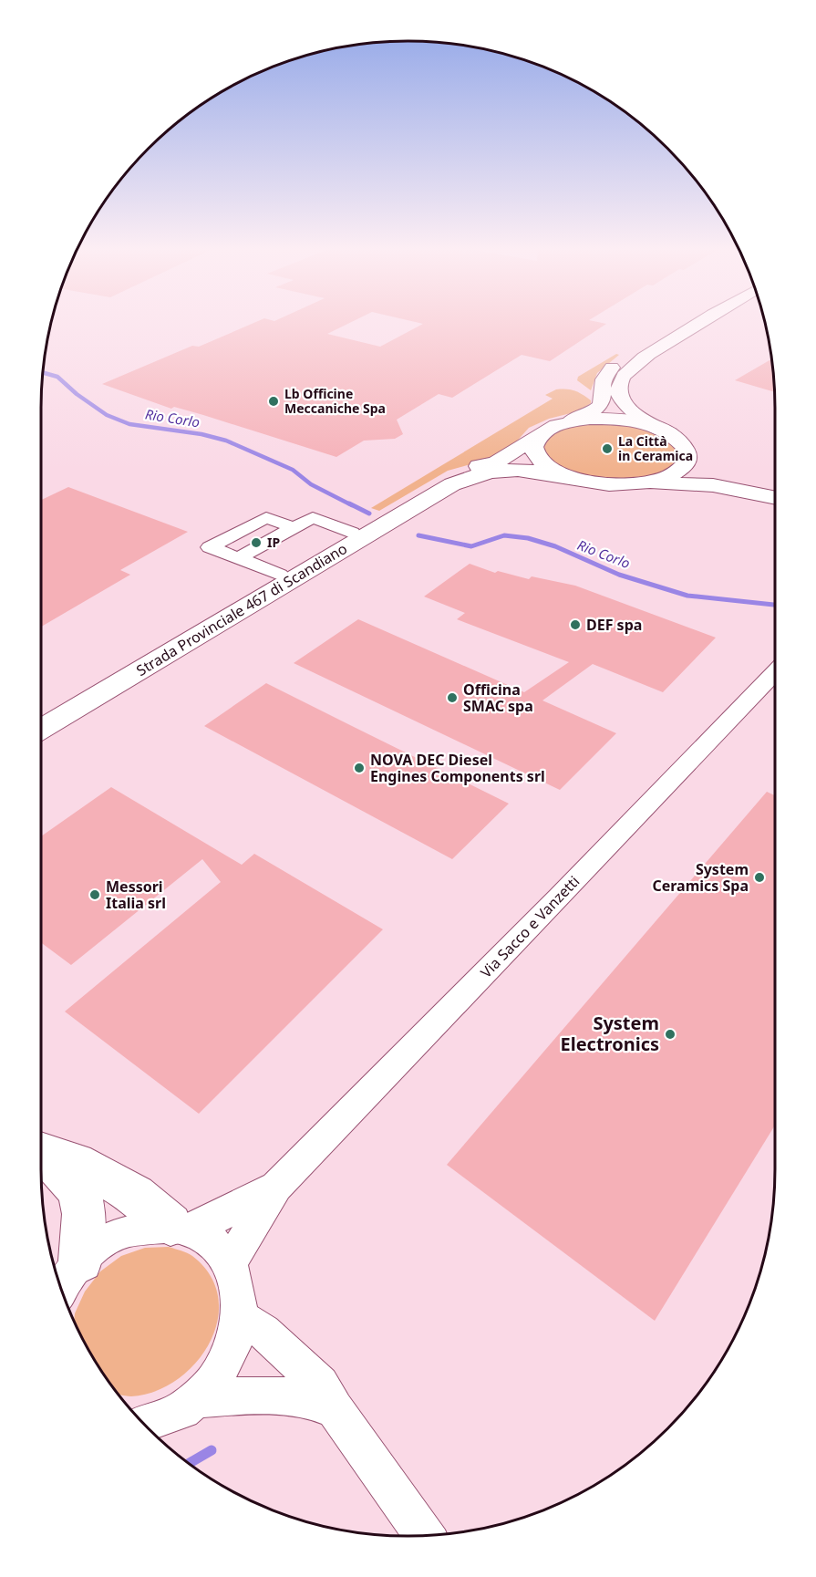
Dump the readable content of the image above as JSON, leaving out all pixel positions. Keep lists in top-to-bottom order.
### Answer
{
  "streets": {
    "highway": ["Strada Provinciale 467 di Scandiano"],
    "street": ["Via Sacco e Vanzetti"]
  },
  "water": ["Rio Corlo"],
  "places": [
    "Lb Officine Meccaniche Spa",
    "La Città in Ceramica",
    "IP",
    "DEF spa",
    "Officina SMAC spa",
    "NOVA DEC Diesel Engines Components srl",
    "System Ceramics Spa",
    "Messori Italia srl",
    "System Electronics"
  ]
}
